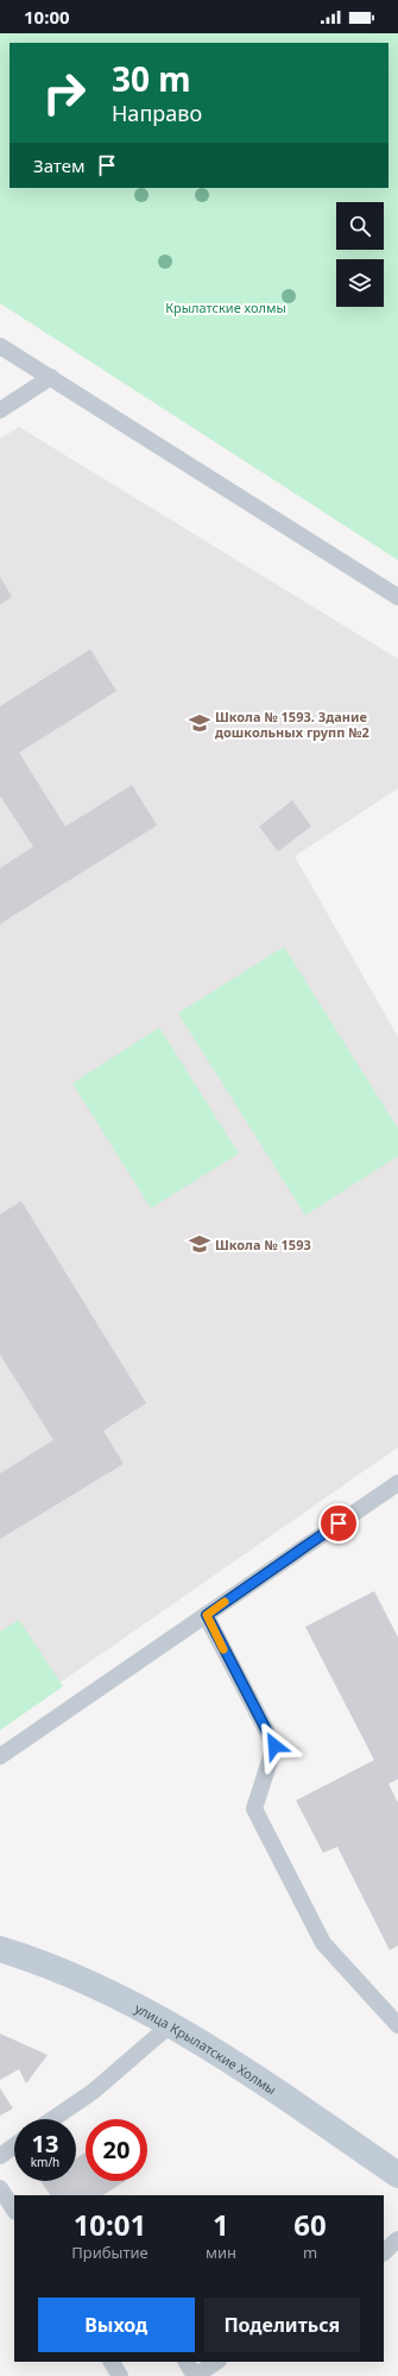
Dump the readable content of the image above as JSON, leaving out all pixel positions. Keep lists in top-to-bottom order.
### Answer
{
  "streets": {
    "street": ["улица Крылатские Холмы"]
  },
  "parks": ["Крылатские холмы"],
  "places": {
    "school or university": ["Школа № 1593. Здание дошкольных групп №2", "Школа № 1593"]
  },
  "page": {
    "status": "10:00",
    "turn": ["30 m", "Направо"],
    "then": "Затем",
    "speed": "13 km/h",
    "limit": "20",
    "eta": [
      "10:01",
      "Прибытие",
      "1",
      "мин",
      "60",
      "m"
    ],
    "buttons": ["Выход", "Поделиться"]
  }
}
